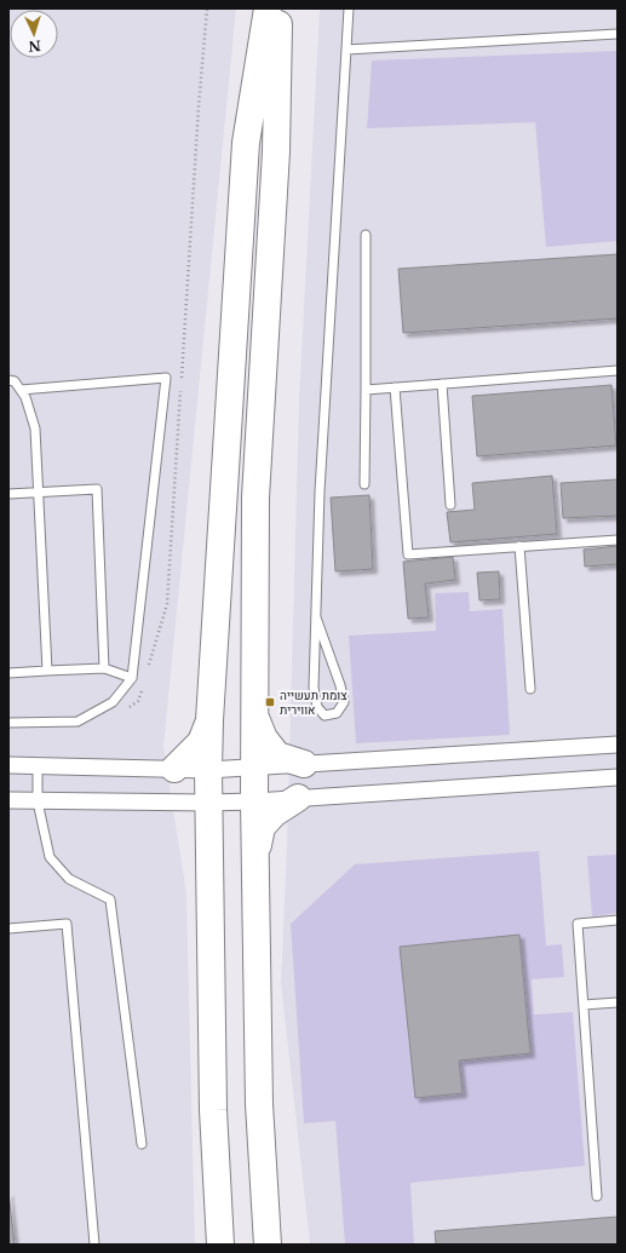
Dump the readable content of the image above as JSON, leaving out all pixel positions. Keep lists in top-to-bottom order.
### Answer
{
  "places": {
    "transit": ["צומת תעשייה אווירית"]
  },
  "north": "bottom"
}
